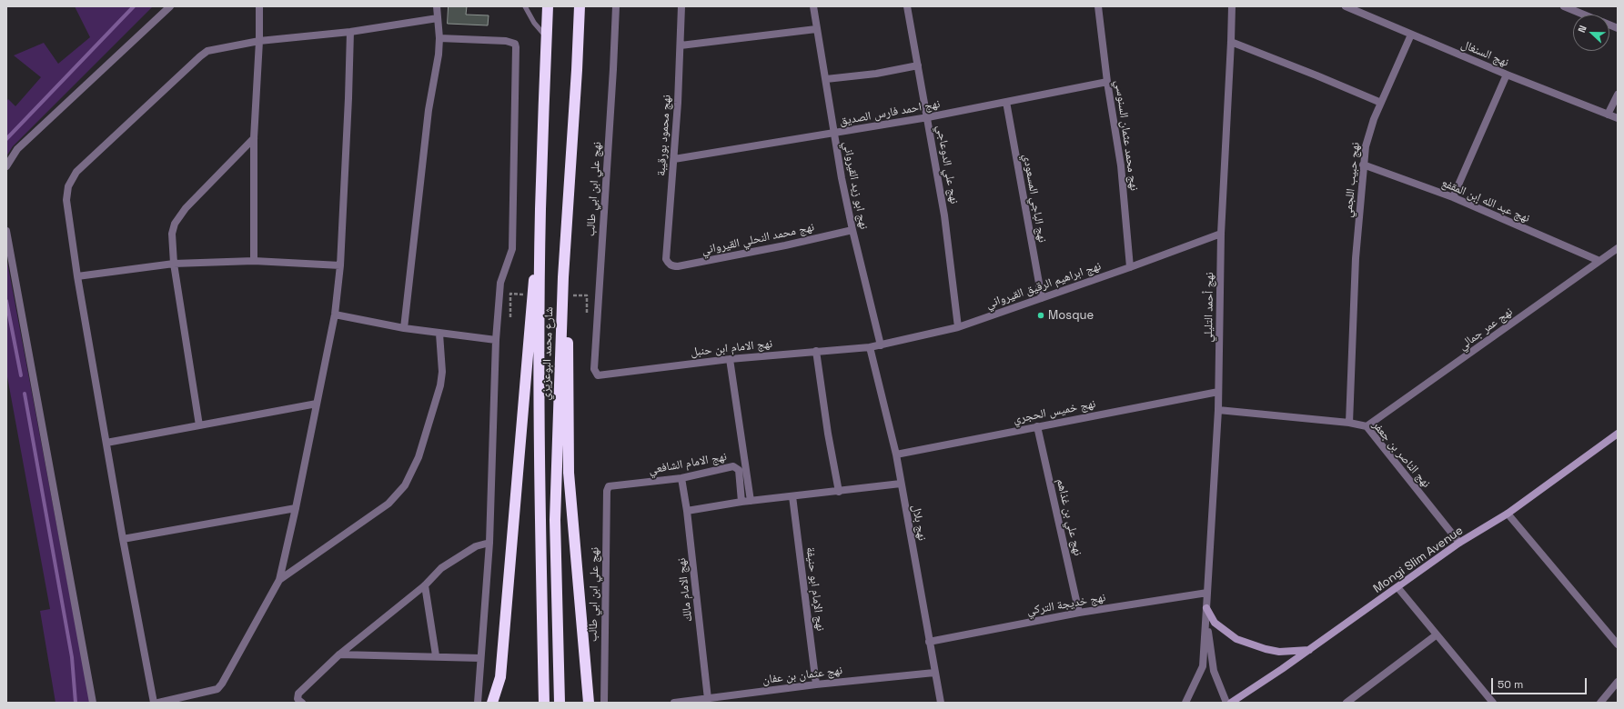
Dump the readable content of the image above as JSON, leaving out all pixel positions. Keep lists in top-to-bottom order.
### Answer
{
  "streets": {
    "highway": ["شارع محمد البوعزيزي"],
    "main road": ["Mongi Slim Avenue"],
    "street": [
      "نهج السنغال",
      "نهج احمد فارس الصديق",
      "نهج محمود بورقيبة",
      "نهج محمد عثمان السنوسي",
      "نهج علي الدوعاجي",
      "نهج حبيب اللجمي",
      "نهج ابو زيد القيرواني",
      "نهج علي ابن ابي طالب",
      "نهج الباجي المسعودي",
      "نهج عبد الله إبن المقفع",
      "نهج محمد النحلي القيرواني",
      "نهج ابراهيم الرقيق القيرواني",
      "نهج أحمد التليلي",
      "نهج عمر جمالي",
      "نهج الامام ابن حنبل",
      "نهج خميس الحجري",
      "نهج الناصر بن جعفر",
      "نهج الامام الشافعي",
      "نهج علي بن غذاهم",
      "نهج بلال",
      "نهج الإمام ابو حنيفة",
      "نهج الامام مالك",
      "نهج خديجة التركي",
      "نهج عثمان بن عفان"
    ]
  },
  "crossings": [
    ["نهج السنغال", "نهج حبيب اللجمي"],
    ["نهج احمد فارس الصديق", "نهج محمود بورقيبة"],
    ["نهج احمد فارس الصديق", "نهج محمد عثمان السنوسي"],
    ["نهج احمد فارس الصديق", "نهج علي الدوعاجي"],
    ["نهج احمد فارس الصديق", "نهج ابو زيد القيرواني"],
    ["نهج احمد فارس الصديق", "نهج الباجي المسعودي"],
    ["نهج محمود بورقيبة", "نهج محمد النحلي القيرواني"],
    ["نهج محمد عثمان السنوسي", "نهج ابراهيم الرقيق القيرواني"],
    ["نهج علي الدوعاجي", "نهج ابراهيم الرقيق القيرواني"],
    ["نهج حبيب اللجمي", "نهج عبد الله إبن المقفع"],
    ["نهج حبيب اللجمي", "نهج الناصر بن جعفر"],
    ["نهج ابو زيد القيرواني", "نهج محمد النحلي القيرواني"],
    ["نهج ابو زيد القيرواني", "نهج ابراهيم الرقيق القيرواني"],
    ["نهج علي ابن ابي طالب", "نهج الامام ابن حنبل"],
    ["نهج علي ابن ابي طالب", "نهج الامام الشافعي"],
    ["نهج الباجي المسعودي", "نهج ابراهيم الرقيق القيرواني"],
    ["نهج عبد الله إبن المقفع", "نهج عمر جمالي"],
    ["نهج ابراهيم الرقيق القيرواني", "نهج أحمد التليلي"],
    ["نهج ابراهيم الرقيق القيرواني", "نهج الامام ابن حنبل"],
    ["نهج ابراهيم الرقيق القيرواني", "نهج بلال"],
    ["نهج أحمد التليلي", "نهج خميس الحجري"],
    ["نهج أحمد التليلي", "نهج الناصر بن جعفر"],
    ["نهج أحمد التليلي", "نهج خديجة التركي"],
    ["نهج عمر جمالي", "نهج الناصر بن جعفر"],
    ["نهج الامام ابن حنبل", "نهج بلال"],
    ["نهج خميس الحجري", "نهج علي بن غذاهم"],
    ["نهج خميس الحجري", "نهج بلال"],
    ["نهج الناصر بن جعفر", "Mongi Slim Avenue"],
    ["نهج الامام الشافعي", "نهج الامام مالك"],
    ["نهج علي بن غذاهم", "نهج خديجة التركي"],
    ["نهج بلال", "نهج خديجة التركي"],
    ["نهج بلال", "نهج عثمان بن عفان"],
    ["نهج الإمام ابو حنيفة", "نهج عثمان بن عفان"],
    ["نهج الامام مالك", "نهج عثمان بن عفان"]
  ],
  "places": ["Mosque"],
  "scale_bar": "50 m",
  "north": "left"
}
